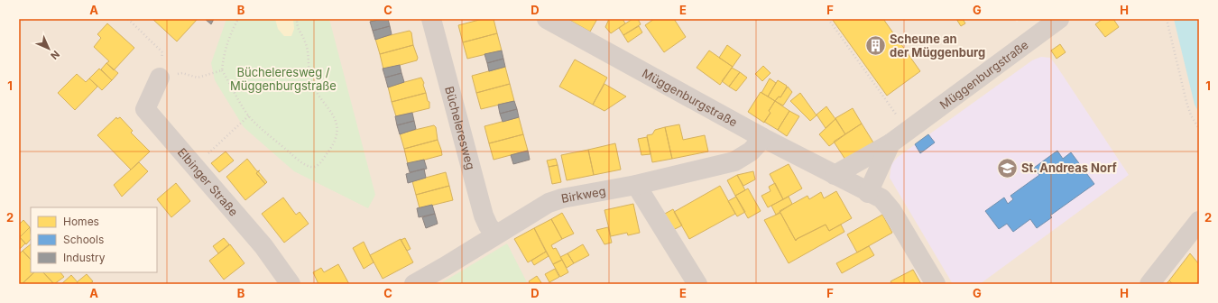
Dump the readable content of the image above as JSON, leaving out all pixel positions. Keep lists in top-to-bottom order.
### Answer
{
  "streets": {
    "street": [
      "Müggenburgstraße",
      "Bücheleresweg",
      "Elbinger Straße",
      "Birkweg"
    ]
  },
  "crossings": [
    ["Müggenburgstraße", "Birkweg"],
    ["Bücheleresweg", "Birkweg"]
  ],
  "parks": ["Bücheleresweg / Müggenburgstraße"],
  "places": {
    "building": ["Scheune an der Müggenburg"],
    "school or university": ["St. Andreas Norf"]
  },
  "legend": ["Homes", "Schools", "Industry"],
  "north": "bottom right",
  "grid": {
    "columns": [
      "A",
      "B",
      "C",
      "D",
      "E",
      "F",
      "G",
      "H"
    ],
    "rows": ["1", "2"]
  }
}
